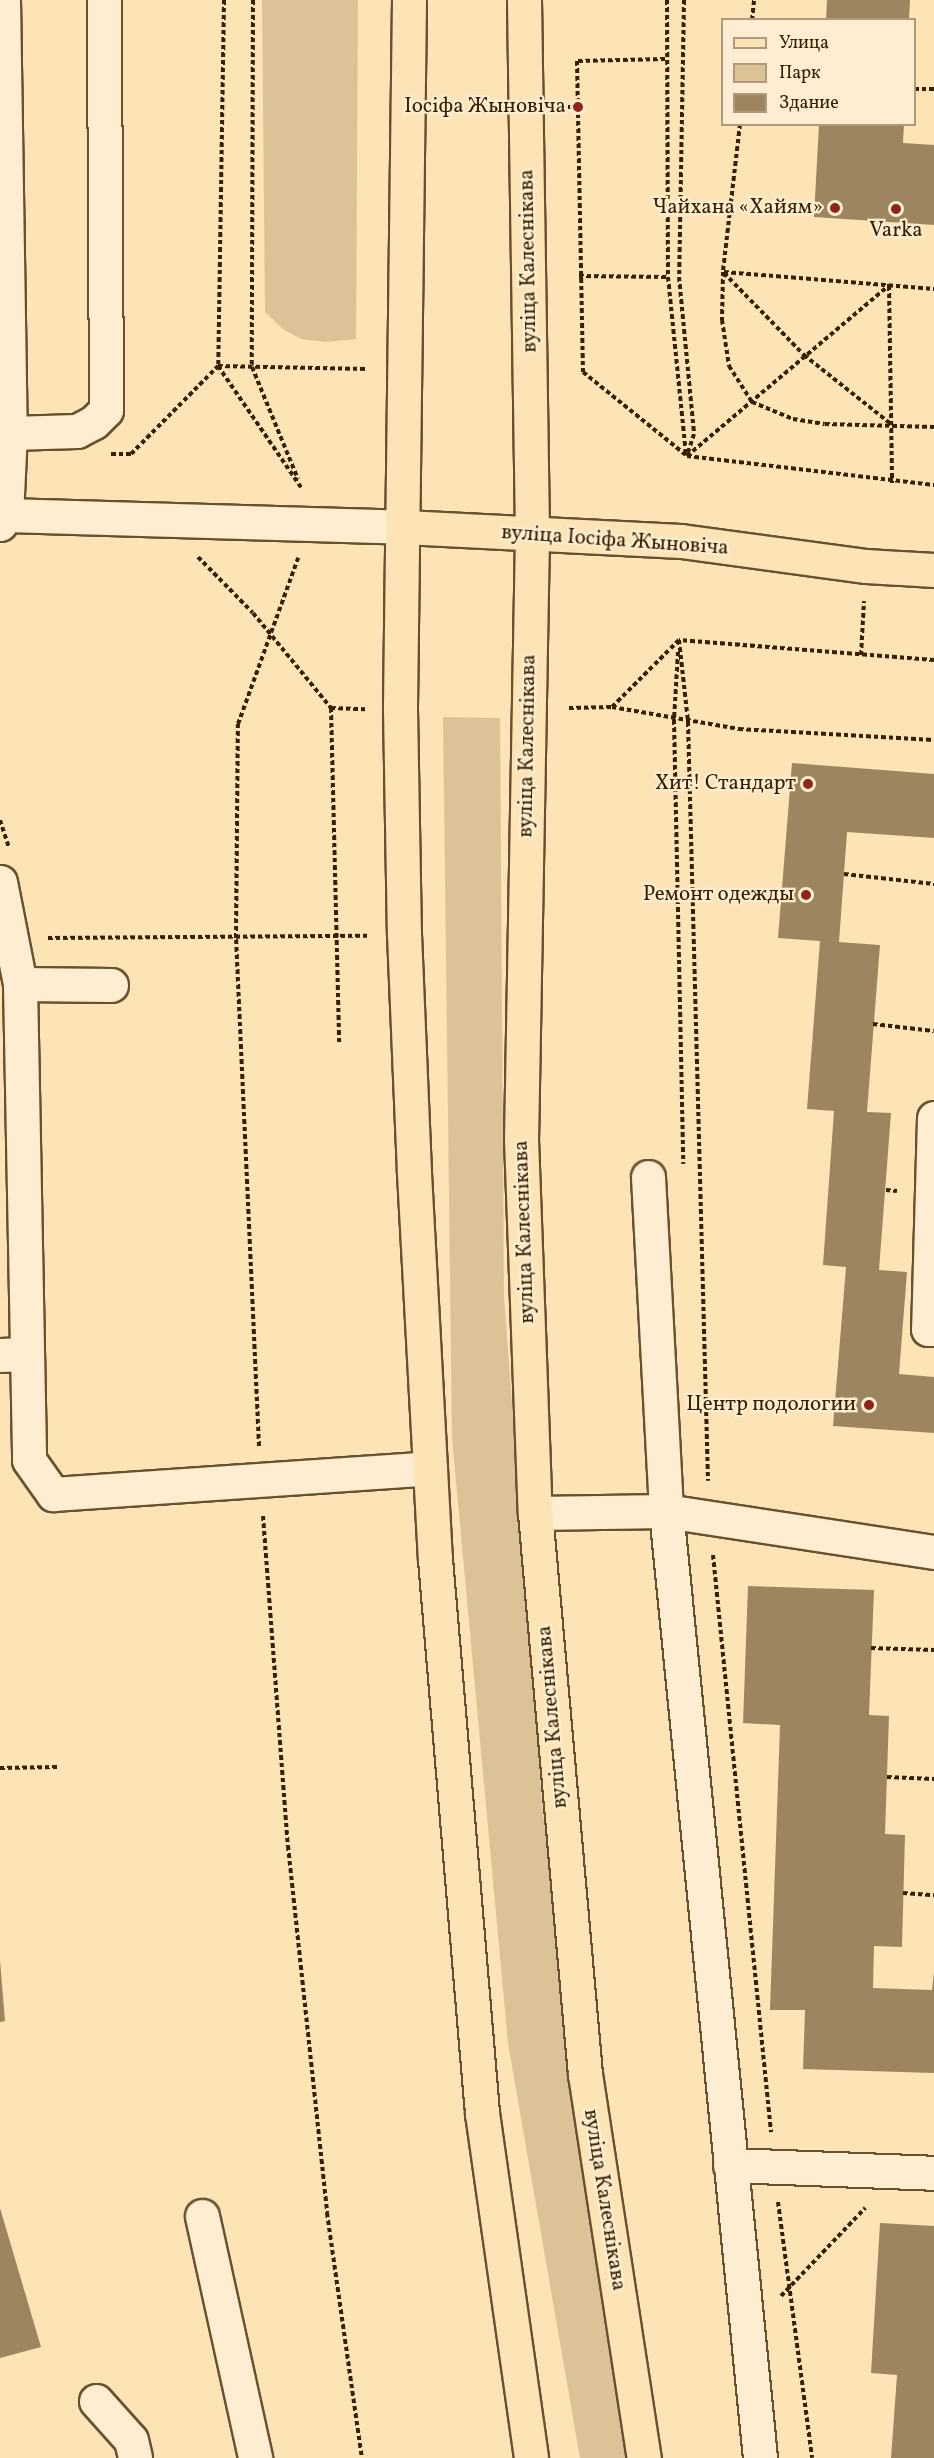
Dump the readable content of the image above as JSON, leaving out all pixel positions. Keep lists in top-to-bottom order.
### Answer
{
  "streets": {
    "main road": ["вуліца Калеснікава", "вуліца Іосіфа Жыновіча"]
  },
  "crossings": [
    ["вуліца Калеснікава", "вуліца Іосіфа Жыновіча"]
  ],
  "places": [
    "Іосіфа Жыновіча",
    "Чайхана «Хайям»",
    "Varka",
    "Хит! Стандарт",
    "Ремонт одежды",
    "Центр подологии"
  ],
  "legend": ["Улица", "Парк", "Здание"]
}
